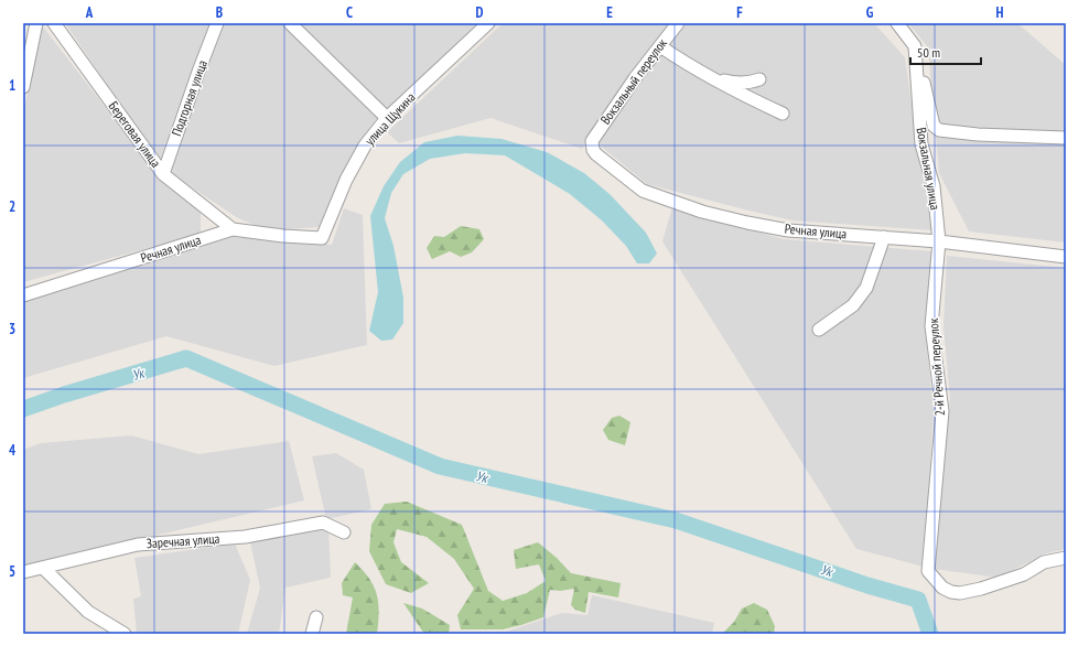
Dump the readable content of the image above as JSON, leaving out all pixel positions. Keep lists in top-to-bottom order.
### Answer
{
  "streets": {
    "street": [
      "Вокзальный переулок",
      "Подгорная улица",
      "улица Щукина",
      "Береговая улица",
      "Вокзальная улица",
      "Речная улица",
      "2-й Речной переулок",
      "Заречная улица"
    ]
  },
  "crossings": [
    ["Вокзальный переулок", "Речная улица"],
    ["Подгорная улица", "Береговая улица"],
    ["улица Щукина", "Речная улица"],
    ["Береговая улица", "Речная улица"],
    ["Вокзальная улица", "Речная улица"],
    ["Вокзальная улица", "2-й Речной переулок"],
    ["Речная улица", "2-й Речной переулок"]
  ],
  "water": ["Ук"],
  "scale_bar": "50 m",
  "grid": {
    "columns": [
      "A",
      "B",
      "C",
      "D",
      "E",
      "F",
      "G",
      "H"
    ],
    "rows": [
      "1",
      "2",
      "3",
      "4",
      "5"
    ]
  }
}
